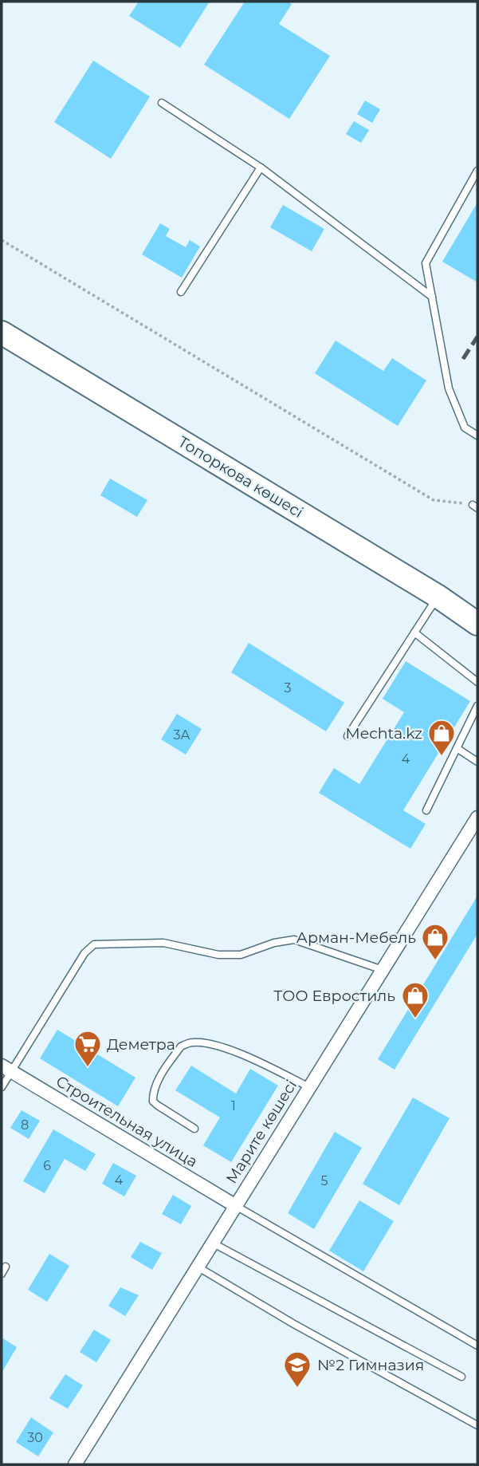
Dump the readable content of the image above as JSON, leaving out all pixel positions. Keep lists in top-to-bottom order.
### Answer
{
  "streets": {
    "highway": ["Топоркова көшесі"],
    "street": ["Строительная улица", "Марите көшесі"]
  },
  "crossings": [
    ["Строительная улица", "Марите көшесі"]
  ],
  "places": {
    "shop": ["Mechta.kz", "Арман-Мебель", "ТОО Евростиль"],
    "supermarket": ["Деметра"],
    "school or university": ["№2 Гимназия"]
  },
  "house_numbers": [
    "3",
    "3А",
    "4",
    "1",
    "8",
    "6",
    "4",
    "5",
    "30"
  ]
}
